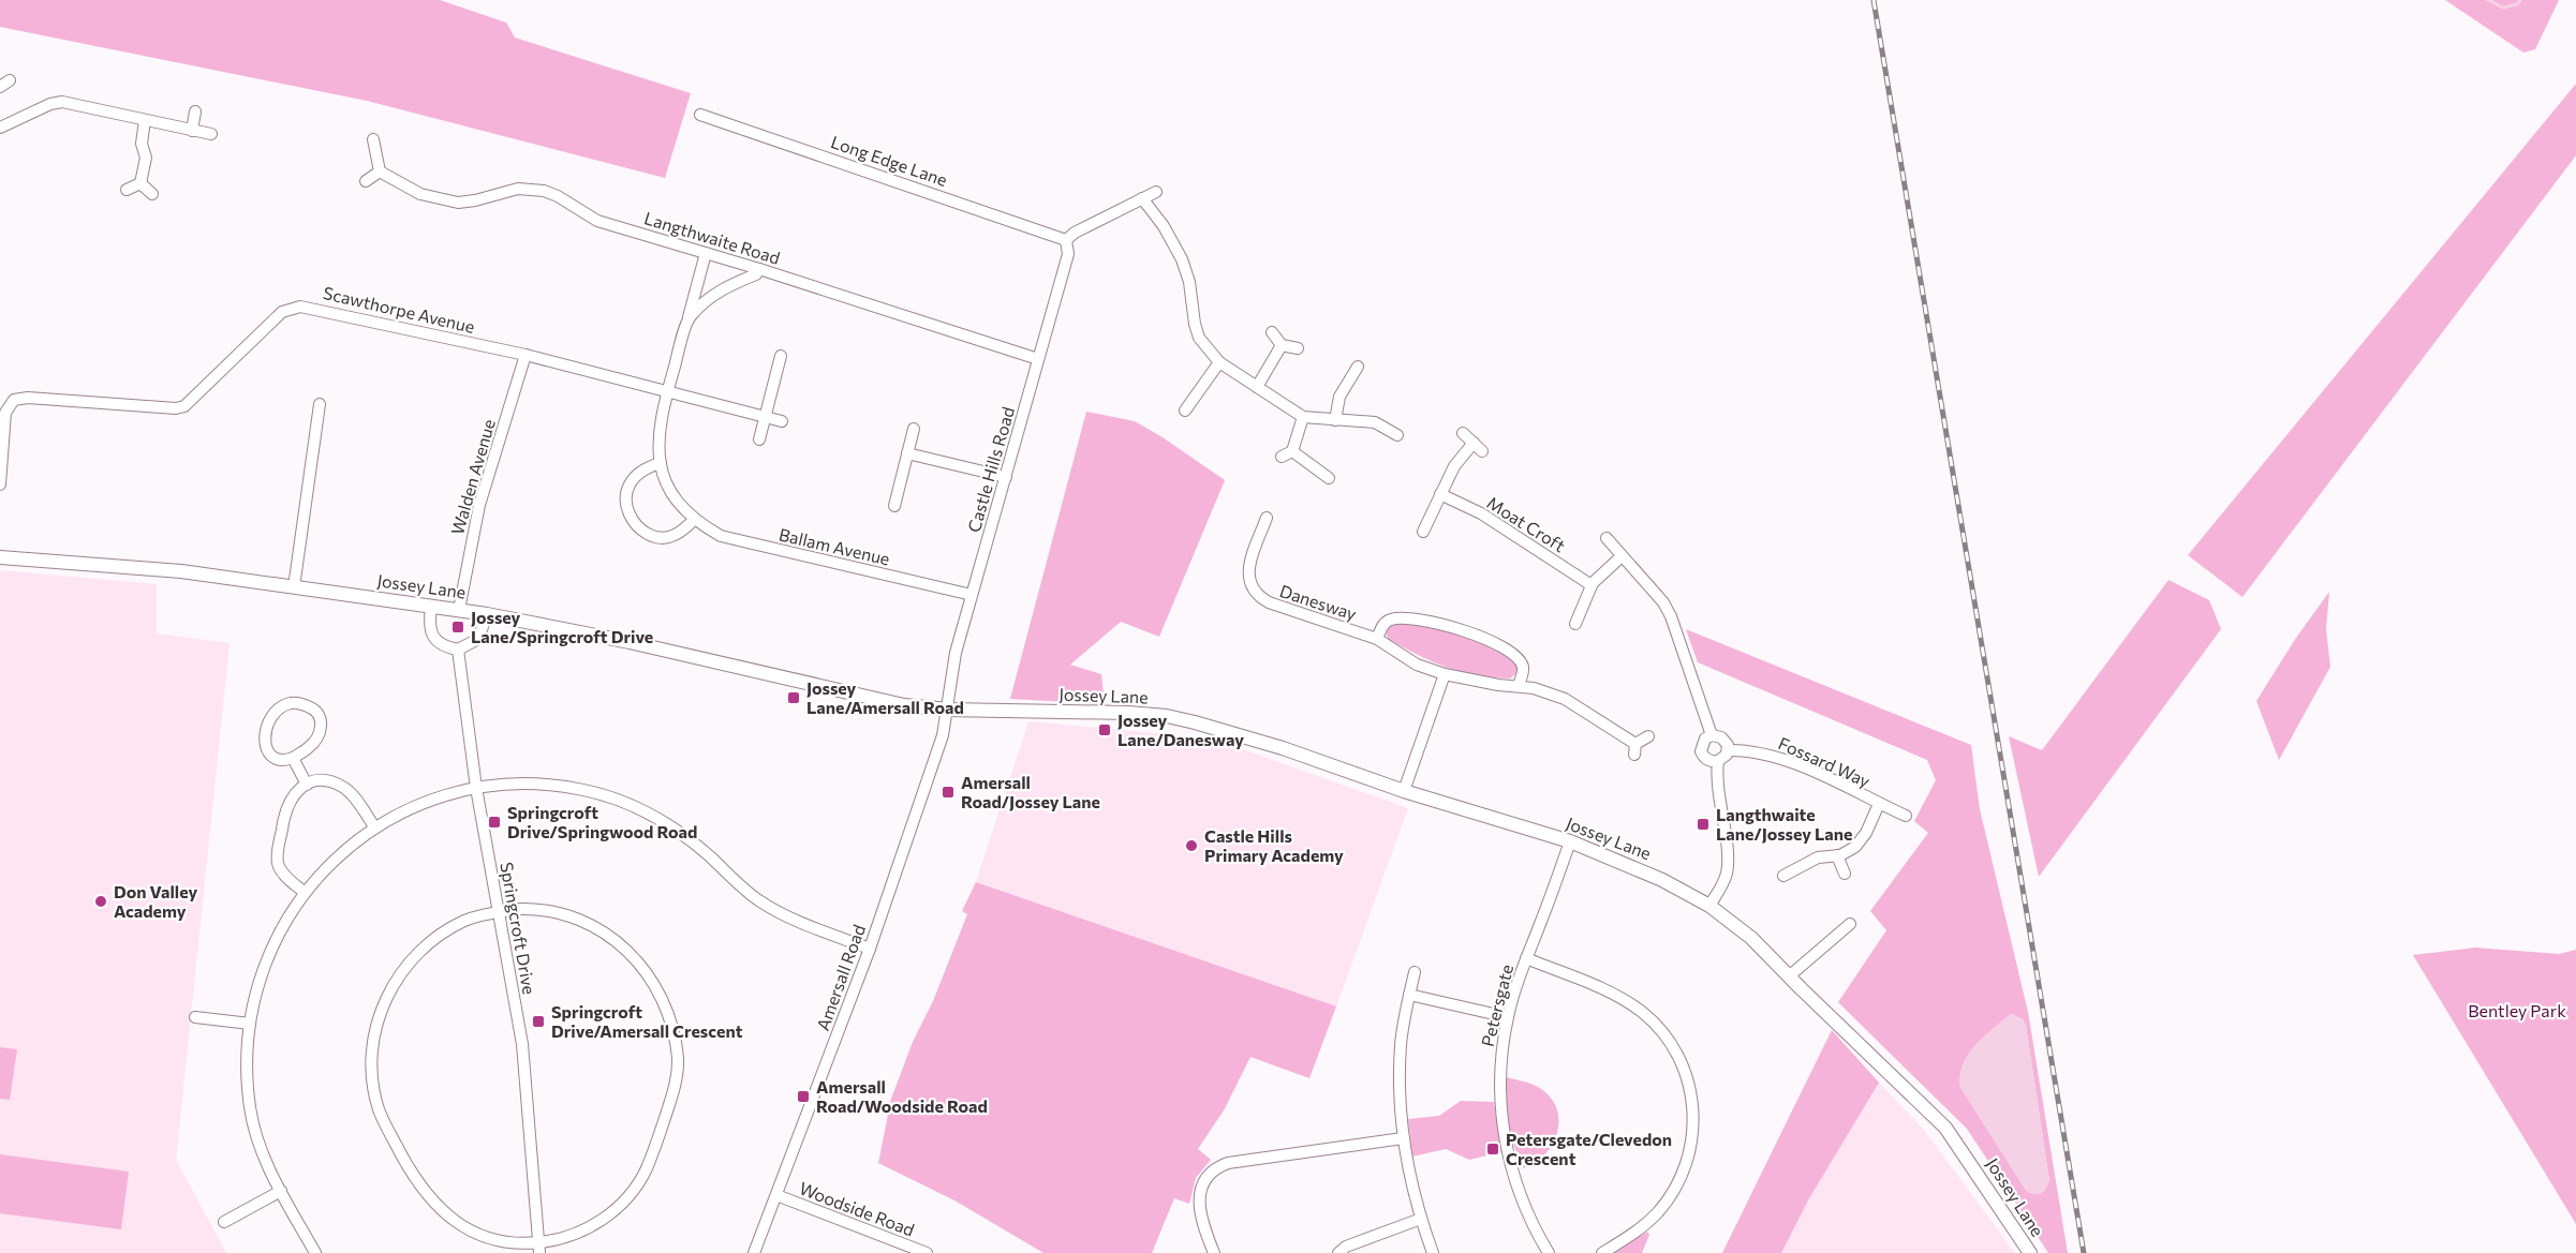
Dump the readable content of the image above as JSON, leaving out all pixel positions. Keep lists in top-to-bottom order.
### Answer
{
  "streets": {
    "street": [
      "Long Edge Lane",
      "Langthwaite Road",
      "Scawthorpe Avenue",
      "Castle Hills Road",
      "Walden Avenue",
      "Moat Croft",
      "Ballam Avenue",
      "Jossey Lane",
      "Danesway",
      "Fossard Way",
      "Springcroft Drive",
      "Amersall Road",
      "Petersgate",
      "Woodside Road"
    ]
  },
  "crossings": [
    ["Long Edge Lane", "Castle Hills Road"],
    ["Langthwaite Road", "Castle Hills Road"],
    ["Langthwaite Road", "Ballam Avenue"],
    ["Scawthorpe Avenue", "Walden Avenue"],
    ["Scawthorpe Avenue", "Ballam Avenue"],
    ["Castle Hills Road", "Ballam Avenue"],
    ["Castle Hills Road", "Jossey Lane"],
    ["Castle Hills Road", "Amersall Road"],
    ["Walden Avenue", "Jossey Lane"],
    ["Jossey Lane", "Amersall Road"],
    ["Jossey Lane", "Petersgate"],
    ["Amersall Road", "Woodside Road"]
  ],
  "parks": ["Bentley Park"],
  "places": {
    "transit": [
      "Jossey Lane/Springcroft Drive",
      "Jossey Lane/Amersall Road",
      "Jossey Lane/Danesway",
      "Amersall Road/Jossey Lane",
      "Springcroft Drive/Springwood Road",
      "Langthwaite Lane/Jossey Lane",
      "Springcroft Drive/Amersall Crescent",
      "Amersall Road/Woodside Road",
      "Petersgate/Clevedon Crescent"
    ],
    "other": ["Castle Hills Primary Academy", "Don Valley Academy"]
  }
}
